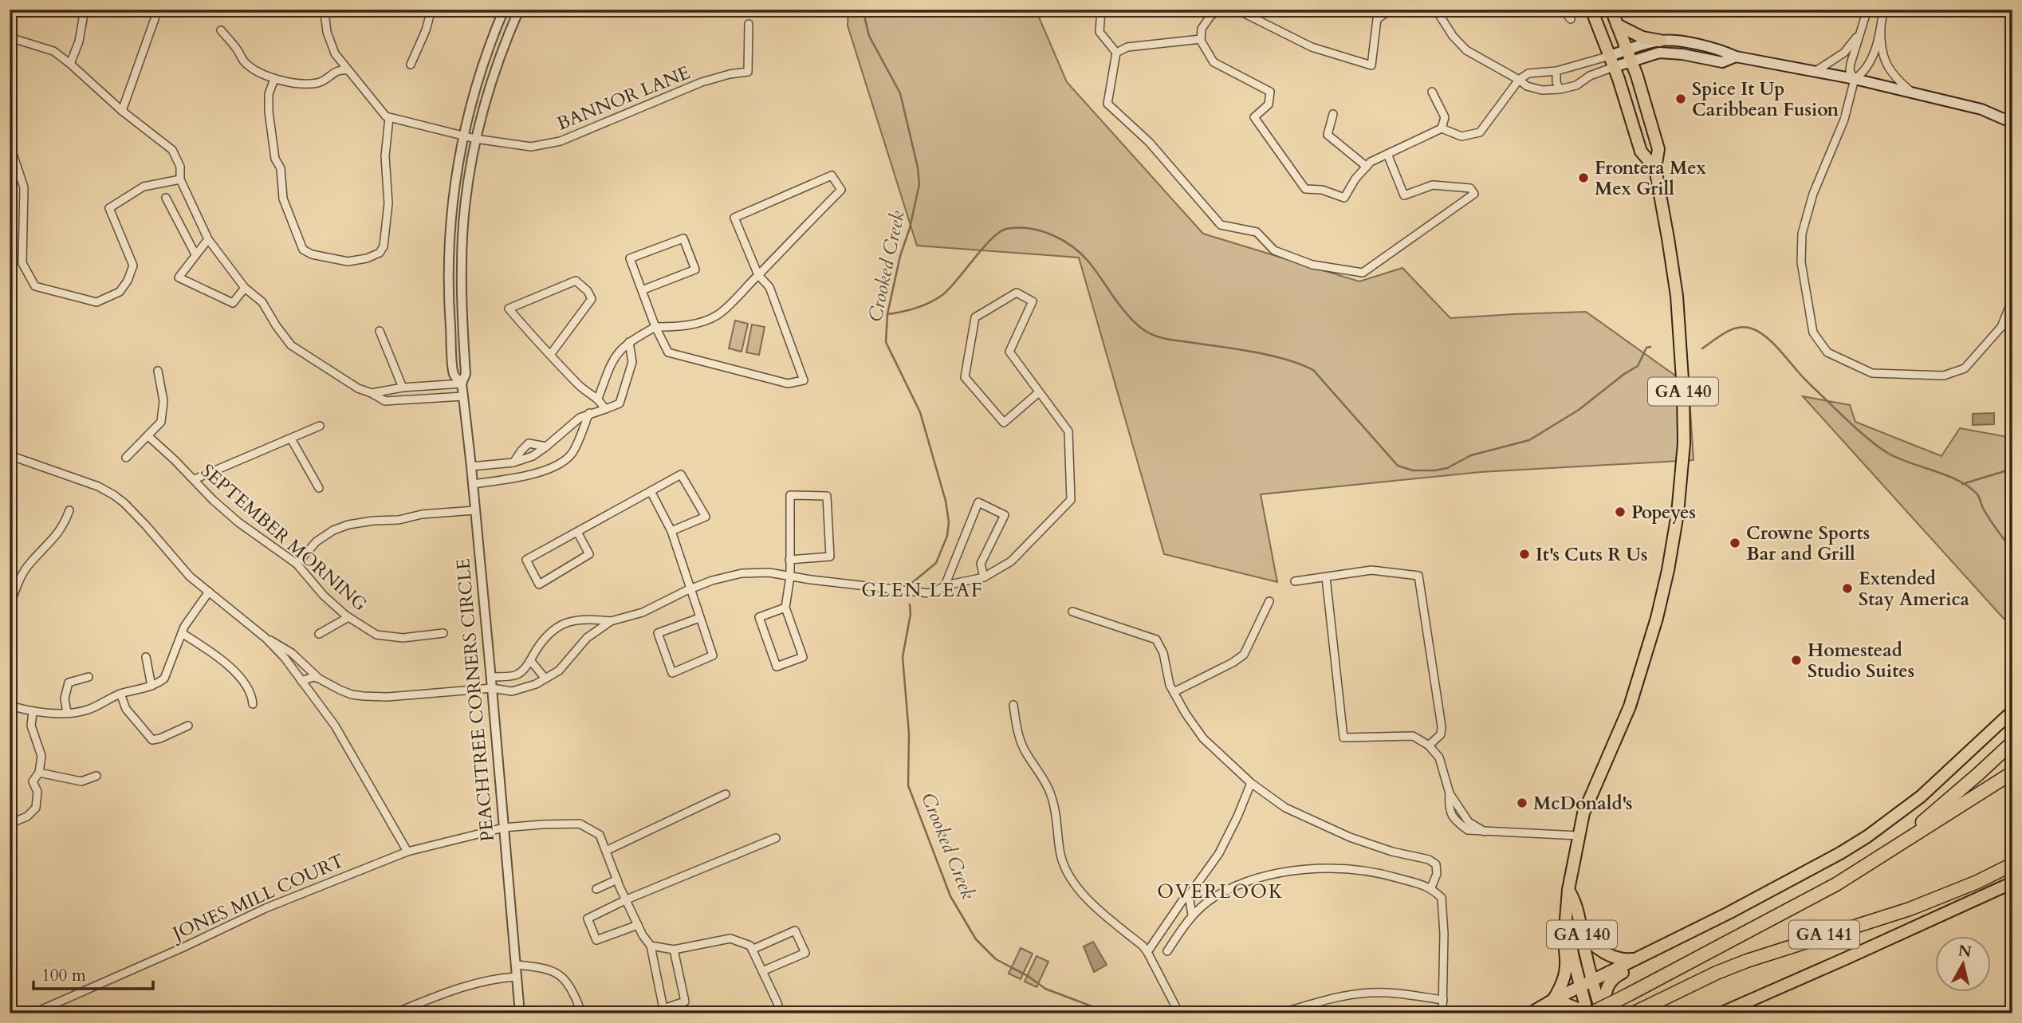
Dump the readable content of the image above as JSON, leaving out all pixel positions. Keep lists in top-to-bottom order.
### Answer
{
  "streets": {
    "highway": ["GA 141"],
    "main road": ["GA 140"],
    "street": [
      "BANNOR LANE",
      "SEPTEMBER MORNING",
      "PEACHTREE CORNERS CIRCLE",
      "JONES MILL COURT"
    ]
  },
  "crossings": [
    ["BANNOR LANE", "PEACHTREE CORNERS CIRCLE"],
    ["GA 140", "GA 141"],
    ["PEACHTREE CORNERS CIRCLE", "JONES MILL COURT"]
  ],
  "districts": ["GLEN LEAF", "OVERLOOK"],
  "water": ["Crooked Creek"],
  "places": [
    "Spice It Up Caribbean Fusion",
    "Frontera Mex Mex Grill",
    "Popeyes",
    "Crowne Sports Bar and Grill",
    "It's Cuts R Us",
    "Extended Stay America",
    "Homestead Studio Suites",
    "McDonald's"
  ],
  "scale_bar": "100 m",
  "north": "top"
}
